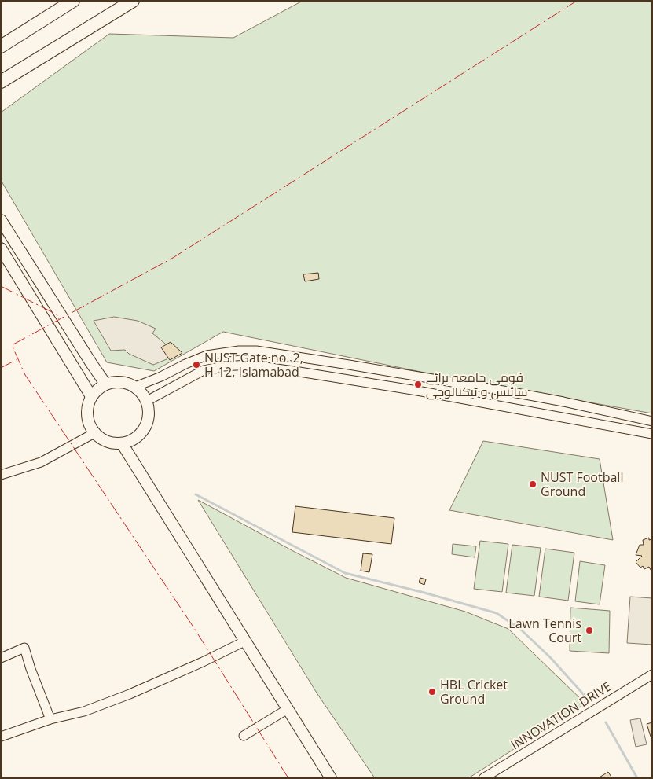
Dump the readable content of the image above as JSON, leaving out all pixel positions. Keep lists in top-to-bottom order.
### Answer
{
  "streets": {
    "street": ["INNOVATION DRIVE"]
  },
  "places": [
    "NUST Gate no. 2, H-12, Islamabad",
    "قومی جامعہ برائے سائنس و ٹیکنالوجی",
    "NUST Football Ground",
    "Lawn Tennis Court",
    "HBL Cricket Ground"
  ]
}
